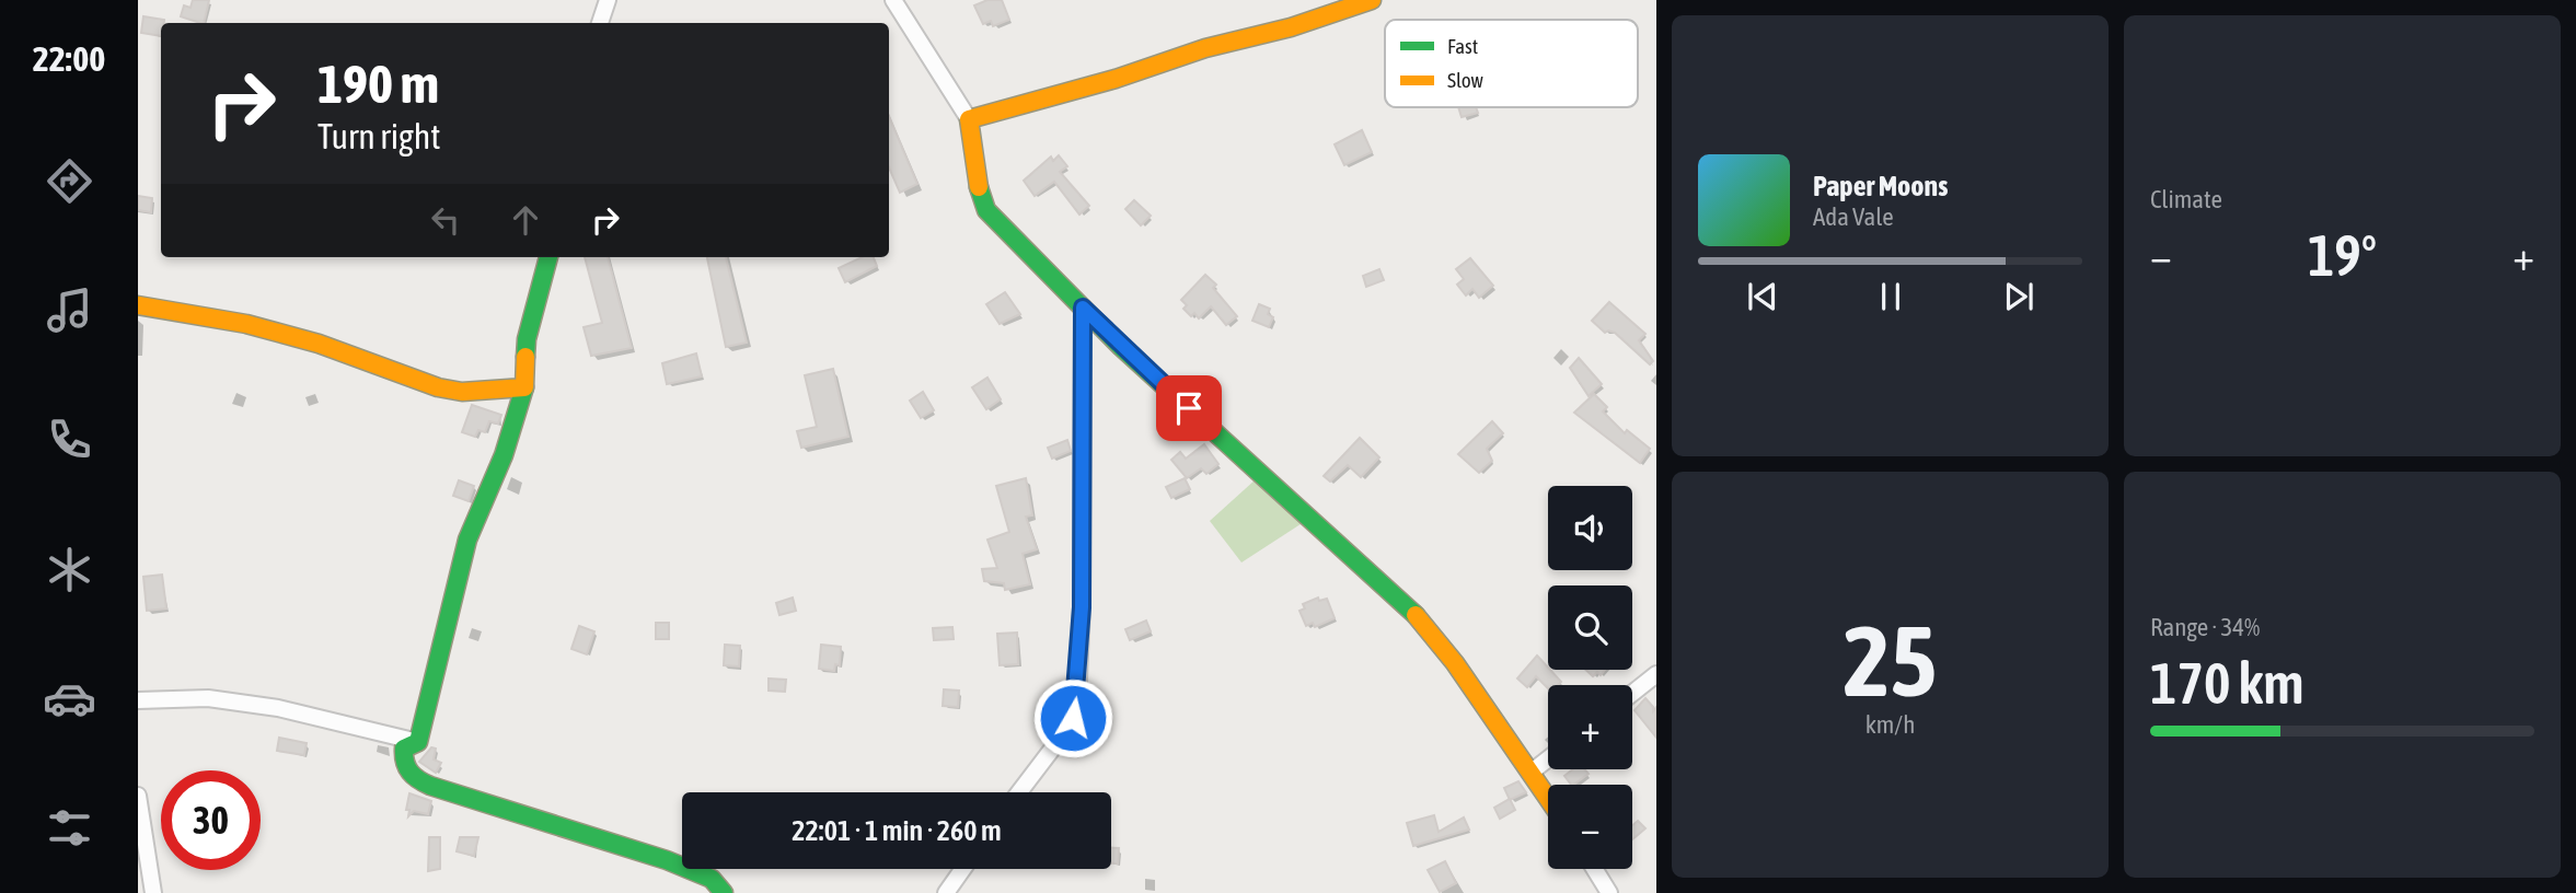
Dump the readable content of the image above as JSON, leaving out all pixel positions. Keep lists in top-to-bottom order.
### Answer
{
  "legend": ["Fast", "Slow"],
  "page": {
    "tabs": "22:00",
    "tile": [
      "Climate",
      ["25", "km/h"],
      ["Range · 34%", "170 km"]
    ],
    "turn": ["190 m", "Turn right"],
    "song": ["Paper Moons", "Ada Vale"],
    "heat": ["−", "19°", "+"],
    "map_buttons": ["+", "−"],
    "limit": "30",
    "trip": "22:01 · 1 min · 260 m"
  }
}
